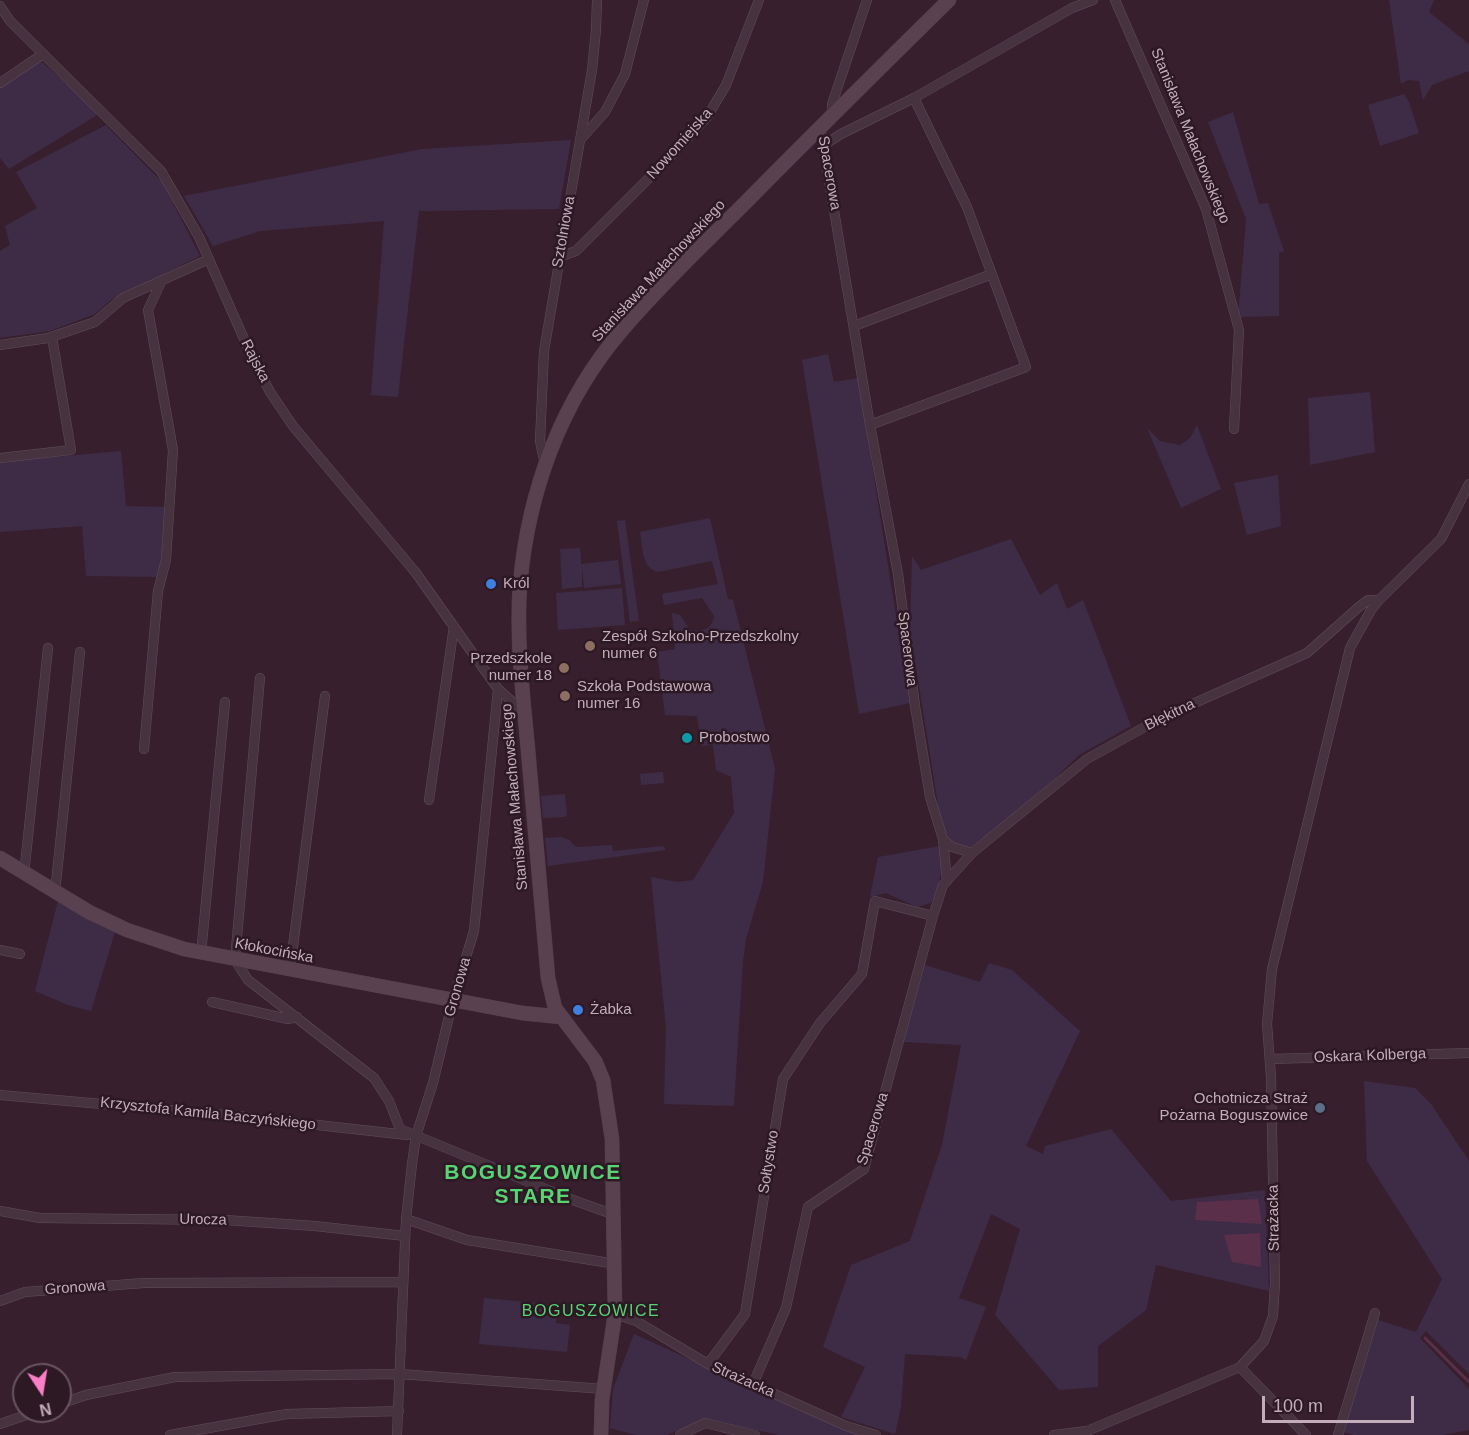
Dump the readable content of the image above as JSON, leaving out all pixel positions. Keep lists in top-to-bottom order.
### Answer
{
  "streets": {
    "street": [
      "Stanisława Małachowskiego",
      "Nowomiejska",
      "Spacerowa",
      "Sztolniowa",
      "Rajska",
      "Błękitna",
      "Kłokocińska",
      "Gronowa",
      "Oskara Kolberga",
      "Krzysztofa Kamila Baczyńskiego",
      "Sołtystwo",
      "Strażacka",
      "Urocza"
    ]
  },
  "crossings": [
    ["Stanisława Małachowskiego", "Spacerowa"],
    ["Stanisława Małachowskiego", "Sztolniowa"],
    ["Stanisława Małachowskiego", "Rajska"],
    ["Stanisława Małachowskiego", "Kłokocińska"],
    ["Stanisława Małachowskiego", "Strażacka"],
    ["Nowomiejska", "Sztolniowa"],
    ["Spacerowa", "Błękitna"],
    ["Spacerowa", "Sołtystwo"],
    ["Spacerowa", "Strażacka"],
    ["Rajska", "Gronowa"],
    ["Błękitna", "Oskara Kolberga"],
    ["Błękitna", "Strażacka"],
    ["Kłokocińska", "Gronowa"],
    ["Gronowa", "Krzysztofa Kamila Baczyńskiego"],
    ["Gronowa", "Urocza"],
    ["Oskara Kolberga", "Strażacka"],
    ["Sołtystwo", "Strażacka"]
  ],
  "districts": ["BOGUSZOWICE STARE", "BOGUSZOWICE"],
  "places": [
    "Król",
    "Zespół Szkolno-Przedszkolny numer 6",
    "Przedszkole numer 18",
    "Szkoła Podstawowa numer 16",
    "Probostwo",
    "Żabka",
    "Ochotnicza Straż Pożarna Boguszowice"
  ],
  "scale_bar": "100 m",
  "north": "bottom"
}
